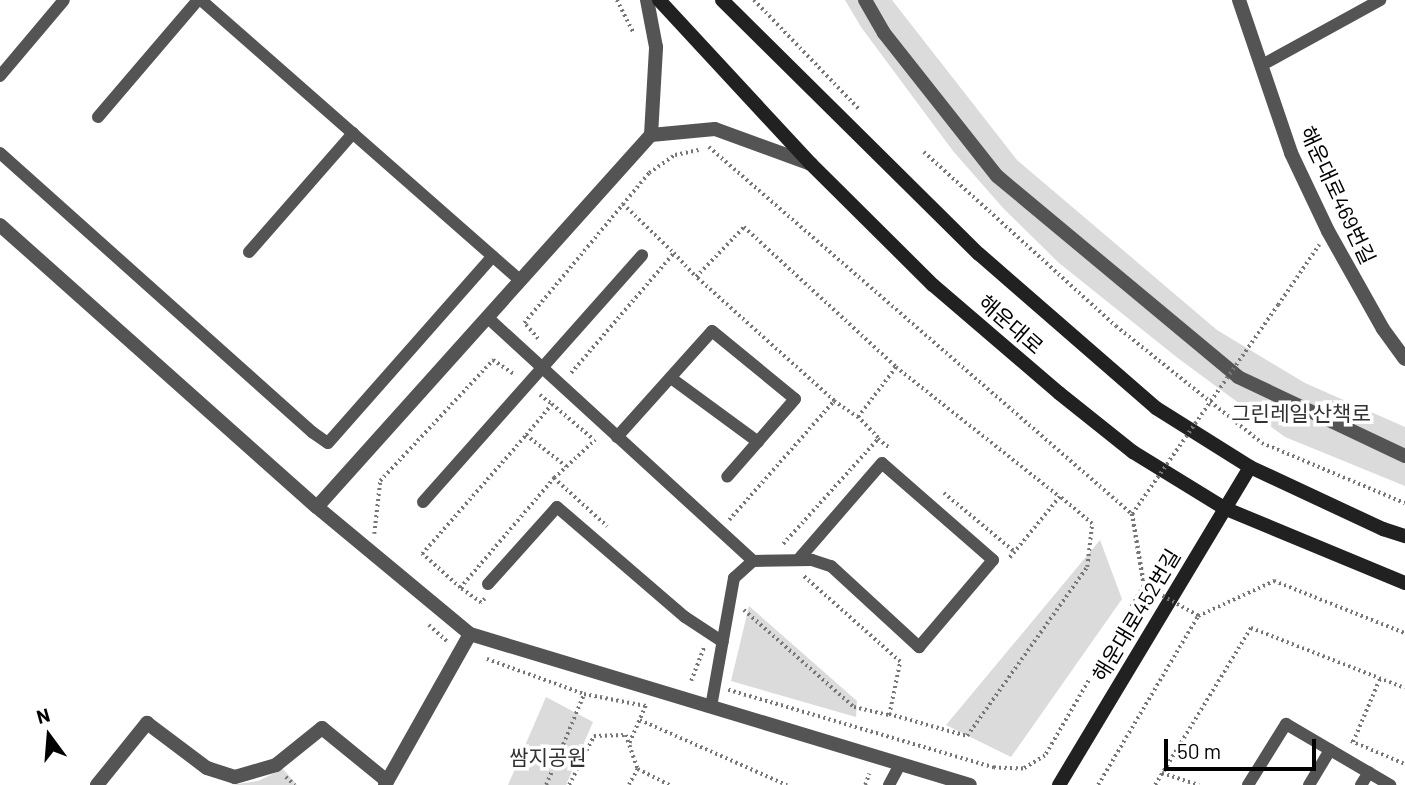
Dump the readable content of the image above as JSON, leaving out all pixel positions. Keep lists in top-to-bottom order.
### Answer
{
  "streets": {
    "main road": ["해운대로", "해운대로452번길"],
    "street": ["해운대로469번길"]
  },
  "crossings": [
    ["해운대로", "해운대로452번길"]
  ],
  "parks": ["그린레일 산책로", "쌈지공원"],
  "scale_bar": "50 m",
  "north": "top"
}
